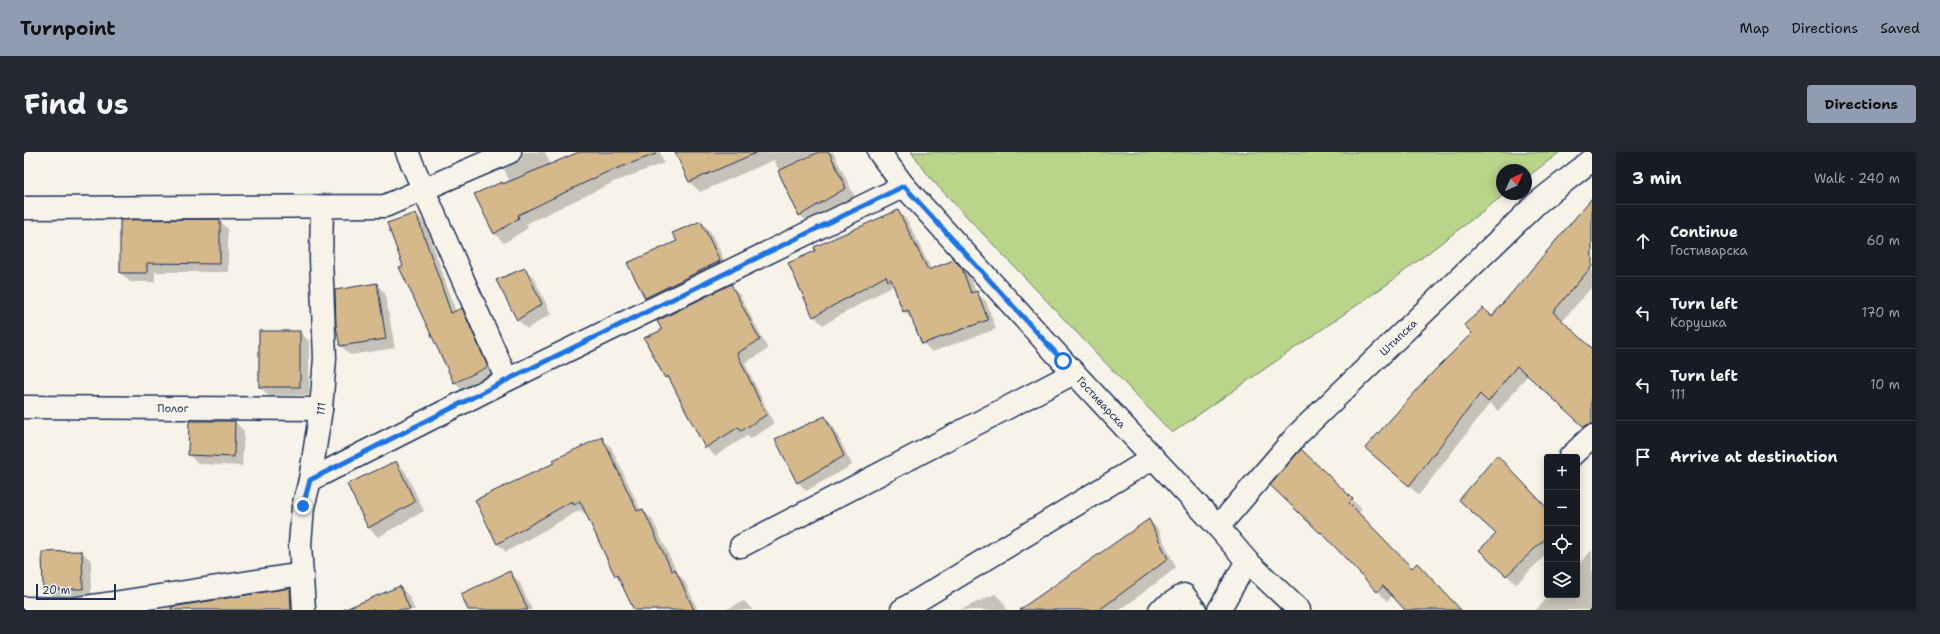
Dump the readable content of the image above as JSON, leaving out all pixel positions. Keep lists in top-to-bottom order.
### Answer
{
  "streets": {
    "street": [
      "Штипска",
      "Гостиварска",
      "Полог",
      "111"
    ]
  },
  "crossings": [
    ["Штипска", "Гостиварска"],
    ["Полог", "111"]
  ],
  "scale_bar": "20 m",
  "north": "top right",
  "page": {
    "header": "Turnpoint",
    "nav": ["Map", "Directions", "Saved"],
    "title": "Find us",
    "buttons": "Directions",
    "heading": ["3 min", "Walk · 240 m"],
    "list": [
      ["Continue", "Гостиварска", "60 m"],
      ["Turn left", "Корушка", "170 m"],
      ["Turn left", "111", "10 m"],
      "Arrive at destination"
    ],
    "map_buttons": ["+", "−"],
    "scale": "20 m"
  }
}
